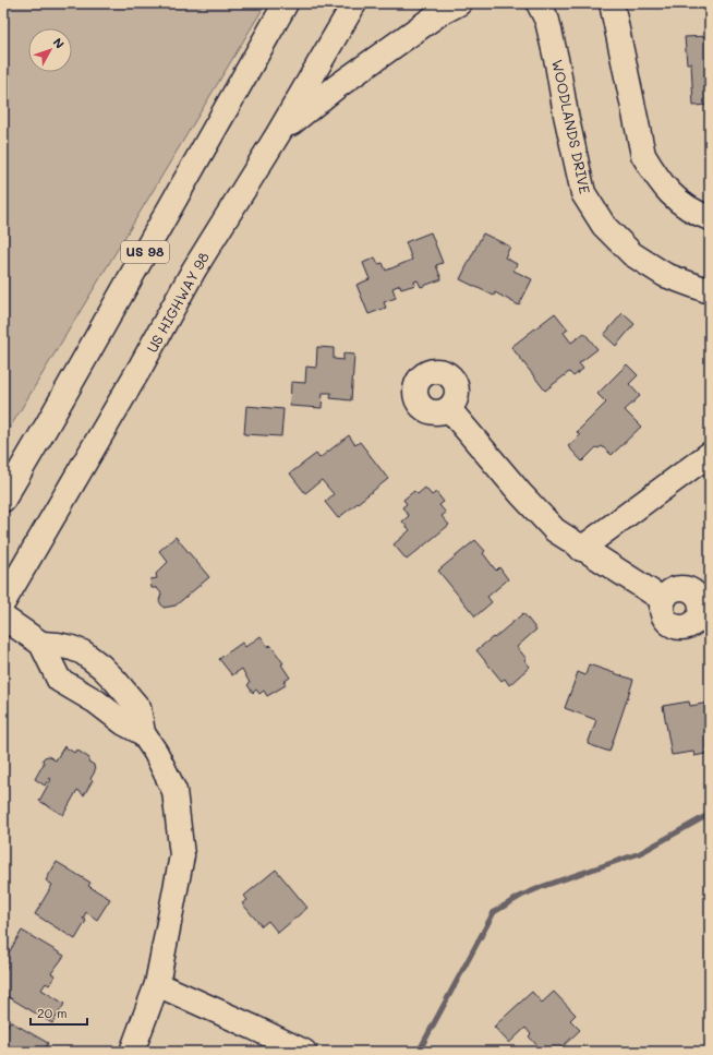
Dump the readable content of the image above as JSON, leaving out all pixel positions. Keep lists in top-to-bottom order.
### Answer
{
  "streets": {
    "street": ["WOODLANDS DRIVE", "US 98", "US HIGHWAY 98"]
  },
  "scale_bar": "20 m",
  "north": "top right"
}
